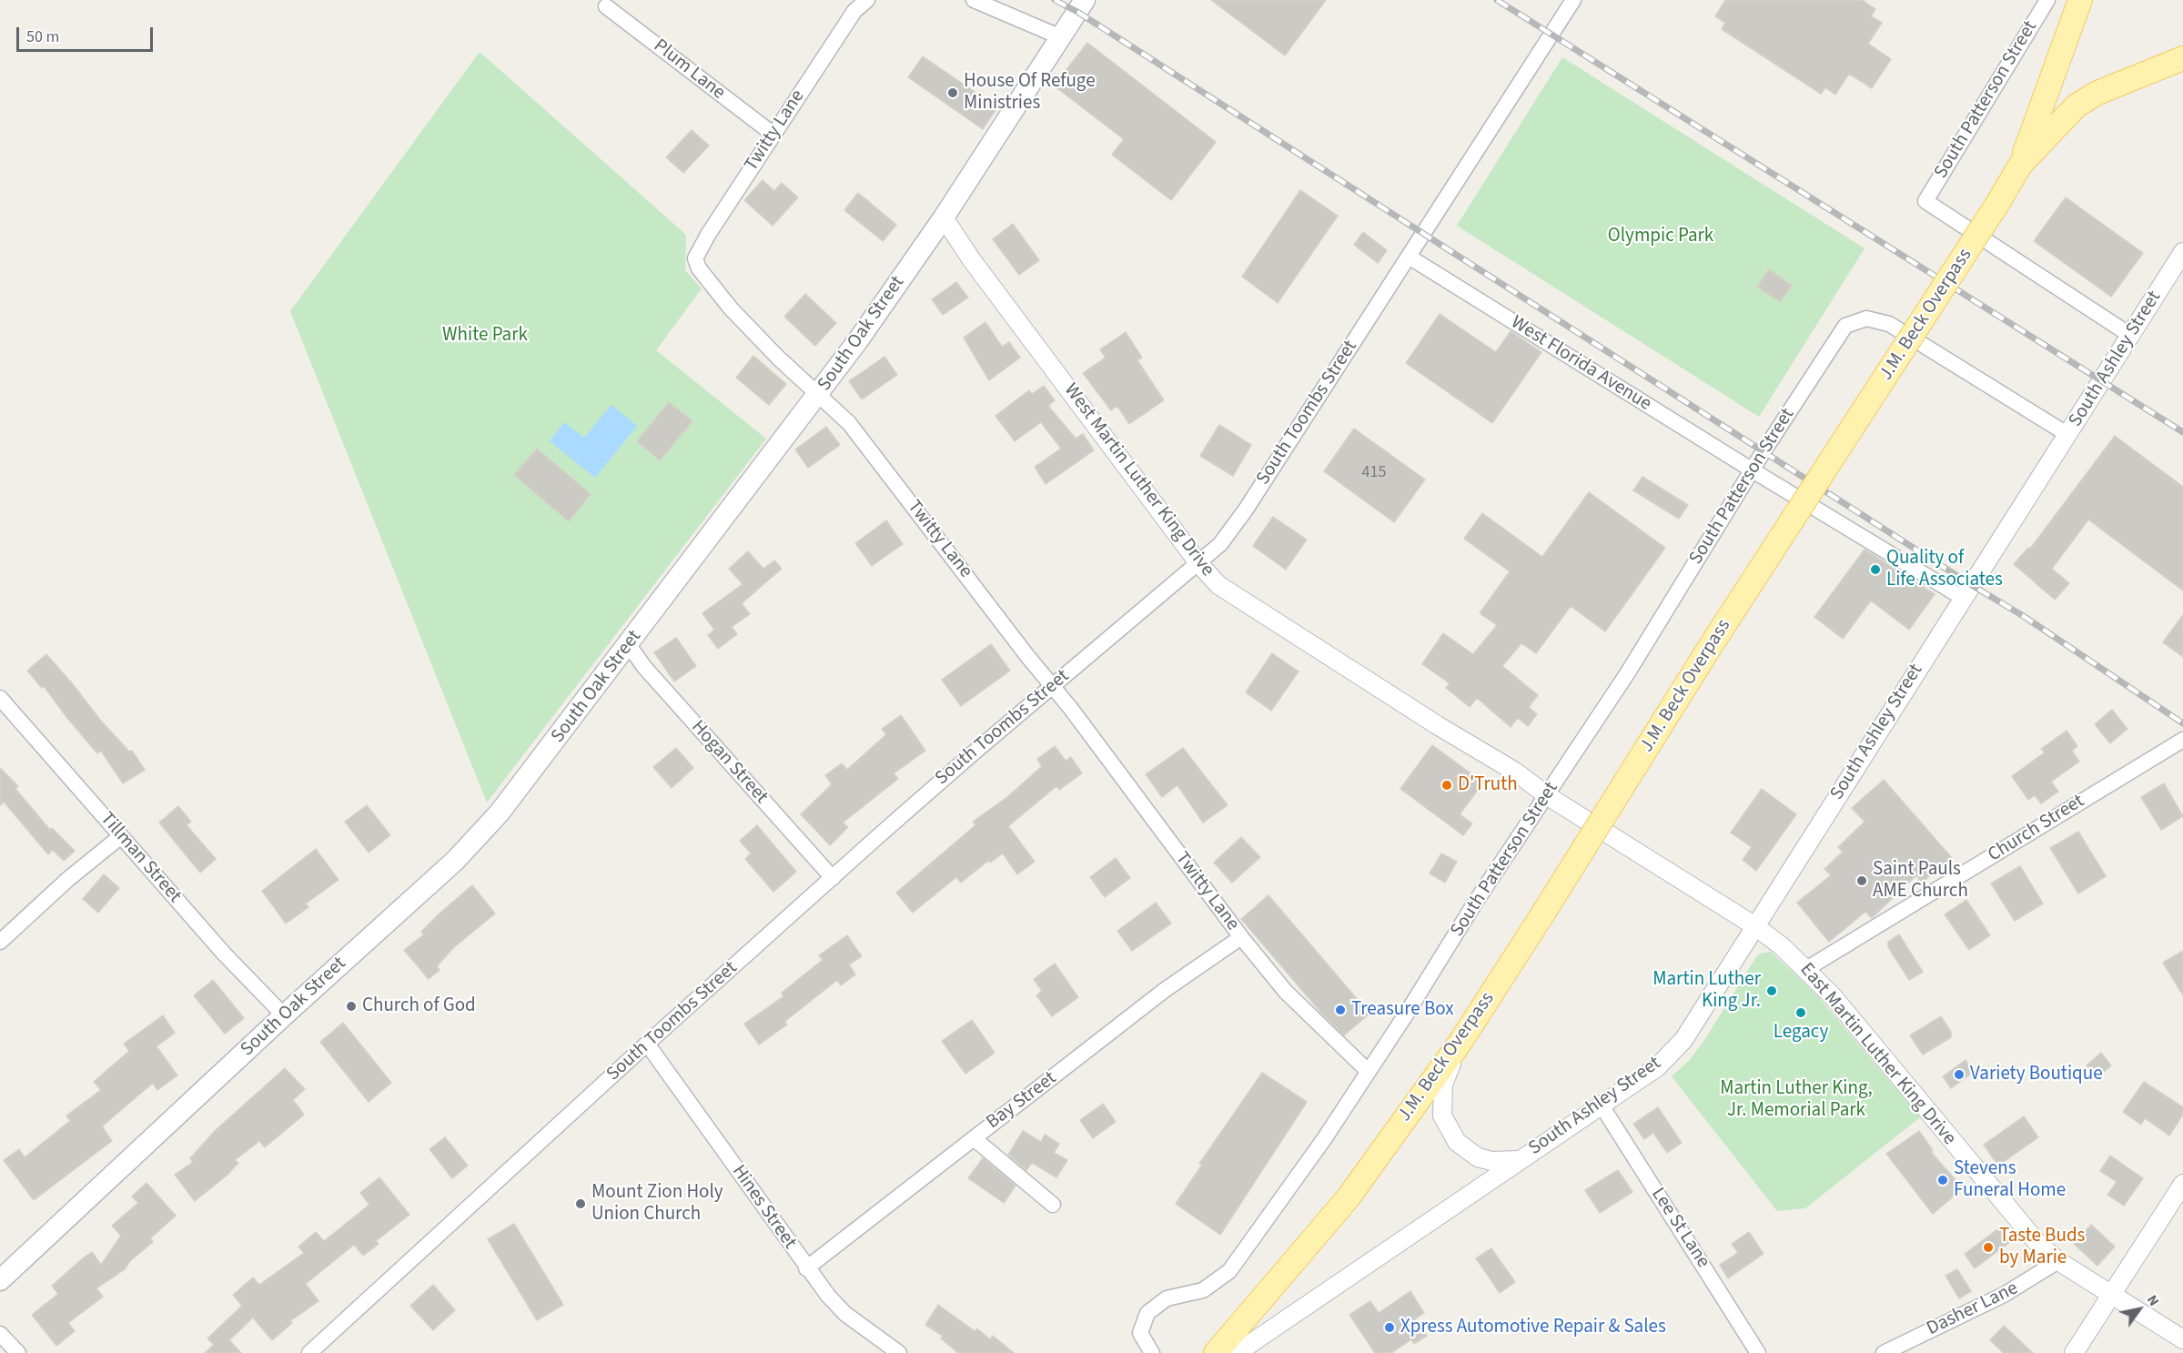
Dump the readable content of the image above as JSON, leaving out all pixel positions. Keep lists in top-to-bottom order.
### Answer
{
  "streets": {
    "main road": ["J.M. Beck Overpass", "South Oak Street"],
    "street": [
      "Plum Lane",
      "South Patterson Street",
      "Twitty Lane",
      "South Ashley Street",
      "West Florida Avenue",
      "South Toombs Street",
      "West Martin Luther King Drive",
      "Hogan Street",
      "Church Street",
      "Tillman Street",
      "East Martin Luther King Drive",
      "Bay Street",
      "Hines Street",
      "Lee St Lane",
      "Dasher Lane"
    ]
  },
  "crossings": [
    ["Plum Lane", "Twitty Lane"],
    ["South Patterson Street", "Twitty Lane"],
    ["South Patterson Street", "South Ashley Street"],
    ["South Patterson Street", "West Florida Avenue"],
    ["South Patterson Street", "West Martin Luther King Drive"],
    ["South Patterson Street", "East Martin Luther King Drive"],
    ["Twitty Lane", "South Oak Street"],
    ["Twitty Lane", "South Toombs Street"],
    ["Twitty Lane", "Bay Street"],
    ["J.M. Beck Overpass", "South Ashley Street"],
    ["South Oak Street", "West Martin Luther King Drive"],
    ["South Oak Street", "Hogan Street"],
    ["South Oak Street", "Tillman Street"],
    ["South Ashley Street", "West Florida Avenue"],
    ["South Ashley Street", "East Martin Luther King Drive"],
    ["South Ashley Street", "Lee St Lane"],
    ["West Florida Avenue", "South Toombs Street"],
    ["South Toombs Street", "West Martin Luther King Drive"],
    ["South Toombs Street", "Hogan Street"],
    ["South Toombs Street", "Hines Street"],
    ["West Martin Luther King Drive", "East Martin Luther King Drive"],
    ["Church Street", "East Martin Luther King Drive"],
    ["East Martin Luther King Drive", "Dasher Lane"],
    ["Bay Street", "Hines Street"]
  ],
  "parks": ["Olympic Park", "White Park", "Martin Luther King, Jr. Memorial Park"],
  "places": [
    "House Of Refuge Ministries",
    "Quality of Life Associates",
    "D'Truth",
    "Saint Pauls AME Church",
    "Martin Luther King Jr.",
    "Church of God",
    "Treasure Box",
    "Legacy",
    "Variety Boutique",
    "Stevens Funeral Home",
    "Mount Zion Holy Union Church",
    "Taste Buds by Marie",
    "Xpress Automotive Repair & Sales"
  ],
  "house_numbers": ["415"],
  "scale_bar": "50 m",
  "north": "top right"
}
